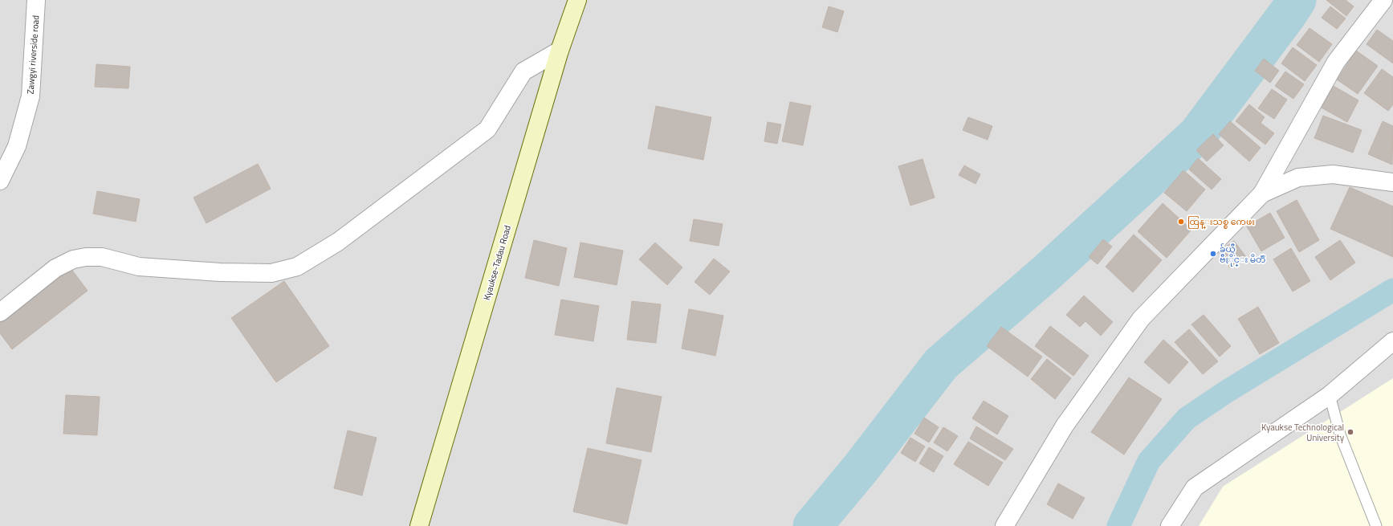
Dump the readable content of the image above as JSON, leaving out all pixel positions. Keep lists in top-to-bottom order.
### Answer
{
  "streets": {
    "main road": ["Kyaukse-Tadau Road"],
    "street": ["Zawgyi riverside road"]
  },
  "places": ["ထြန္းသစ္စ ကေဖး", "ခ်ယ္ရီ ဗီႏိုင္း မိတၱဴ", "Kyaukse Technological University"]
}
